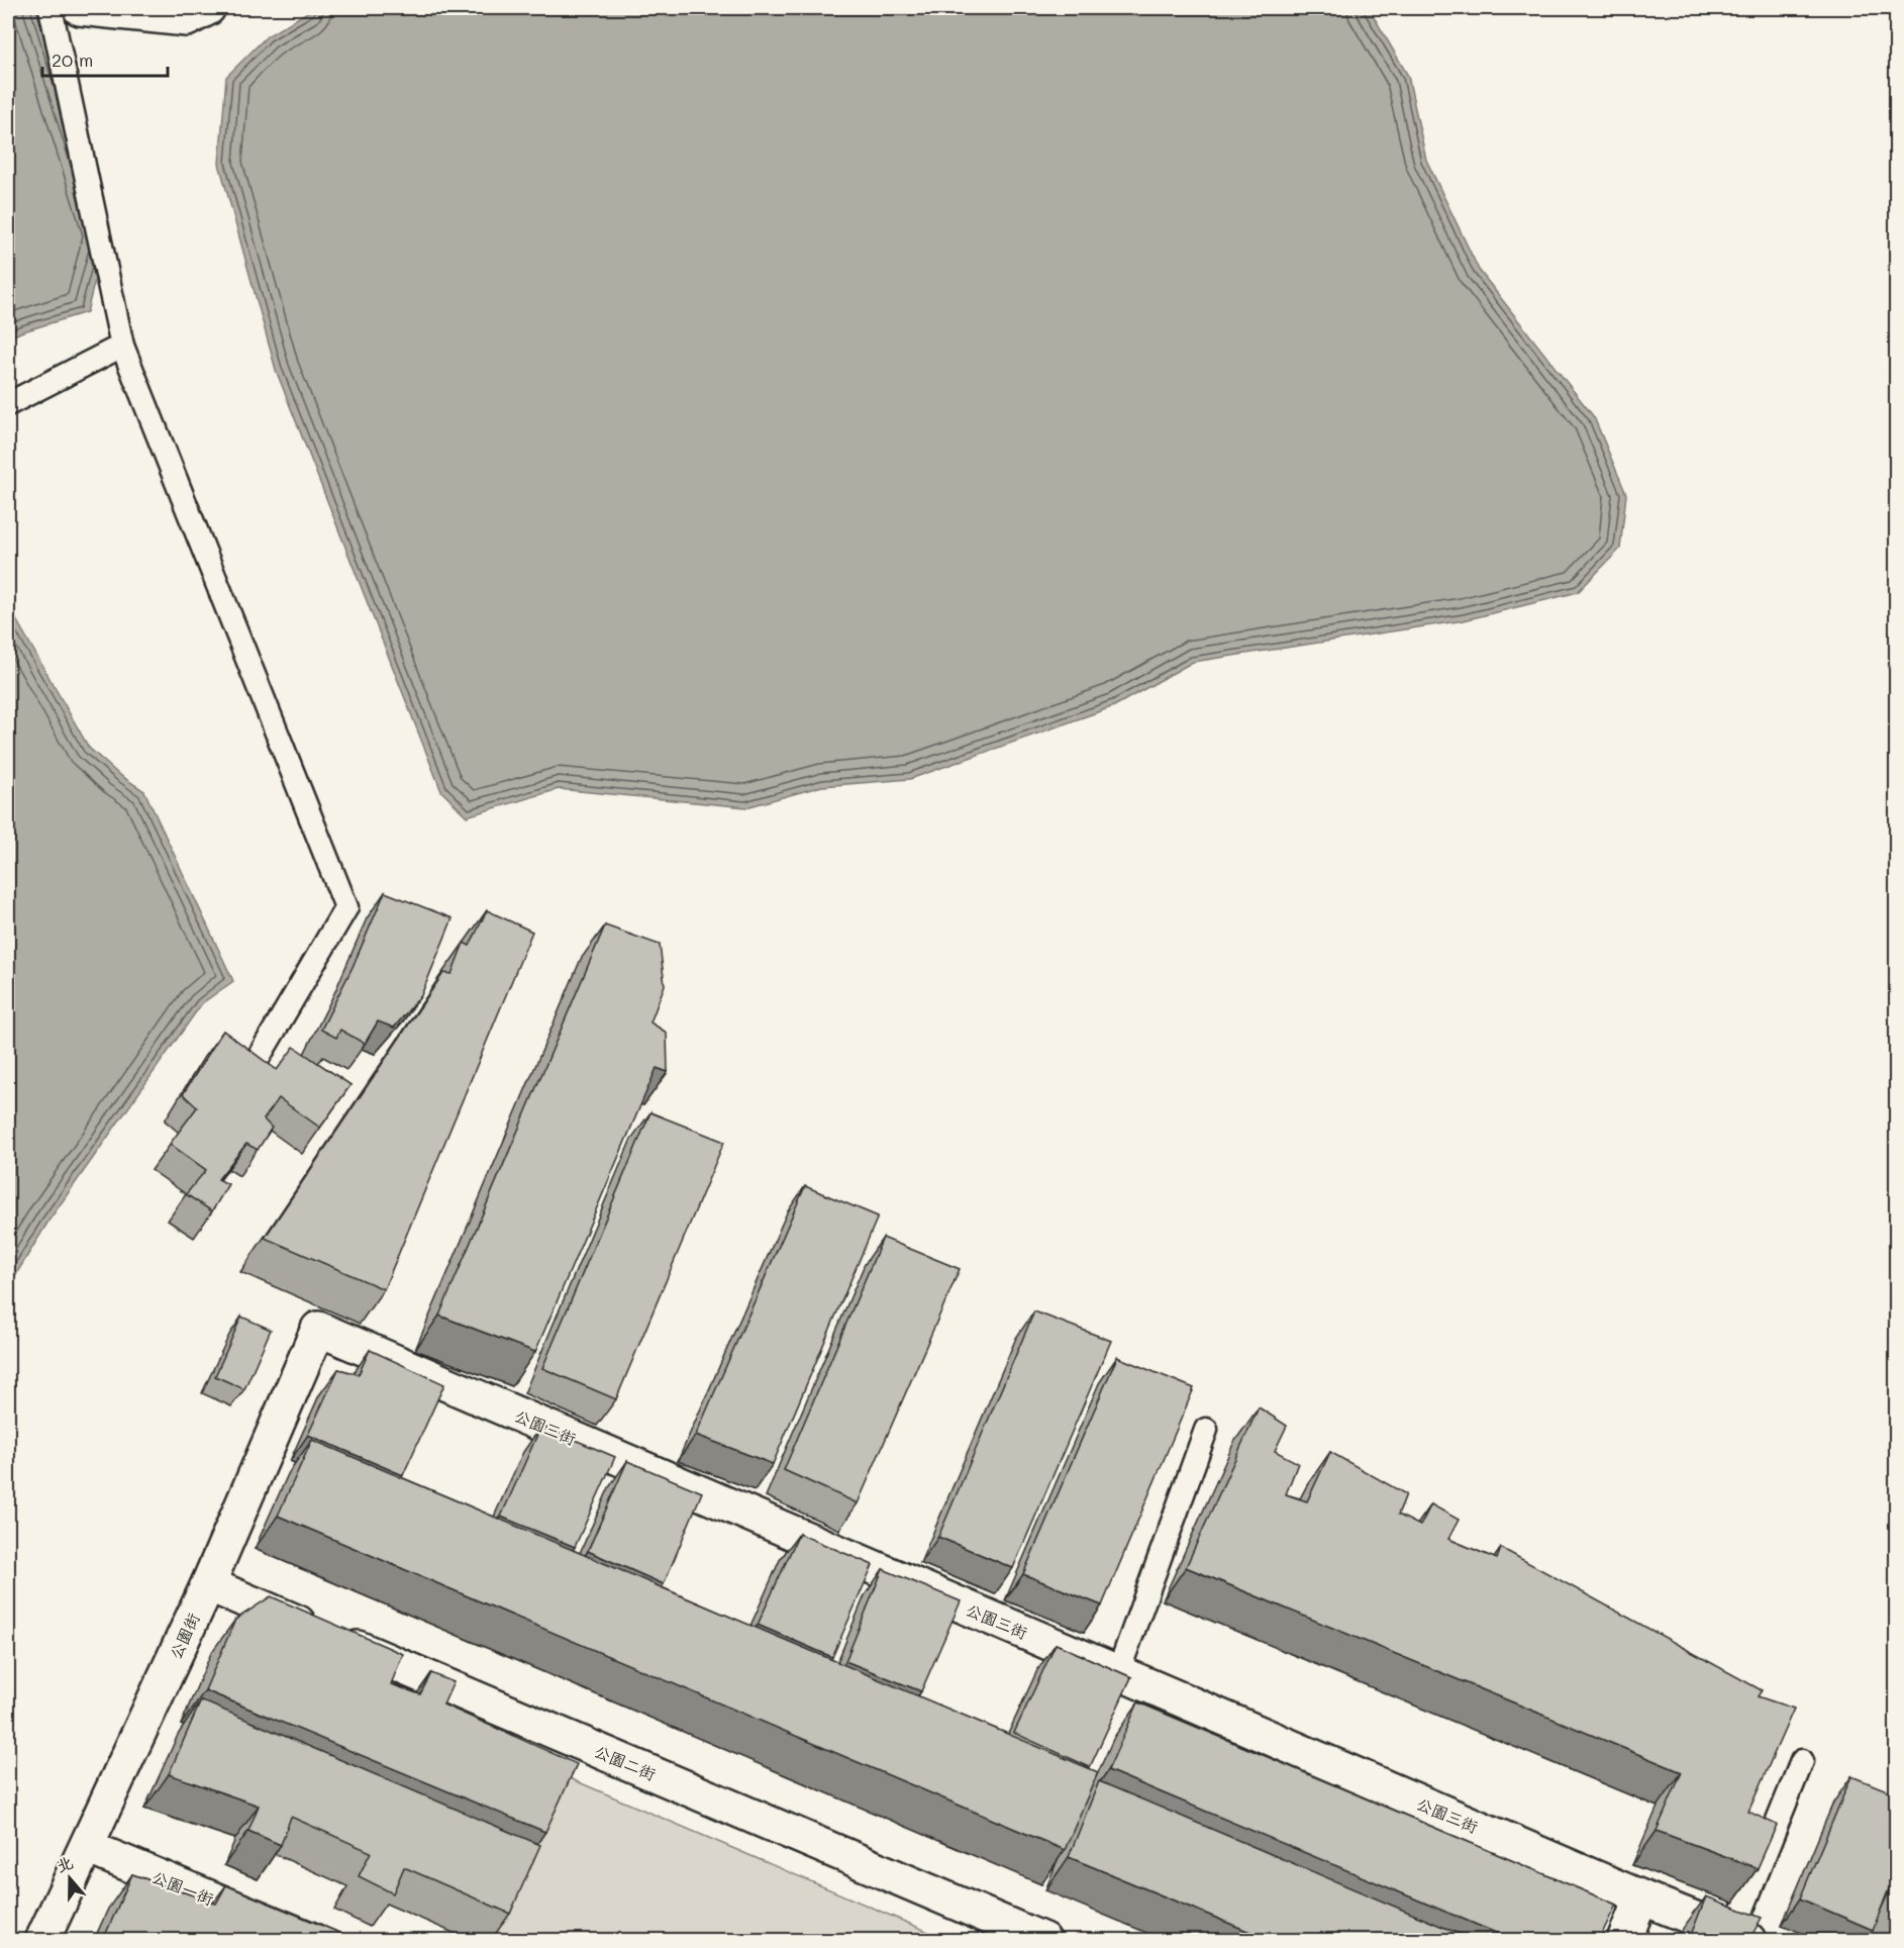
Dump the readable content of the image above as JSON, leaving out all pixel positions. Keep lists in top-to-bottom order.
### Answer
{
  "streets": {
    "street": [
      "公園三街",
      "公園街",
      "公園二街",
      "公園一街"
    ]
  },
  "crossings": [
    ["公園三街", "公園街"],
    ["公園街", "公園二街"],
    ["公園街", "公園一街"]
  ],
  "scale_bar": "20 m",
  "north": "top"
}
